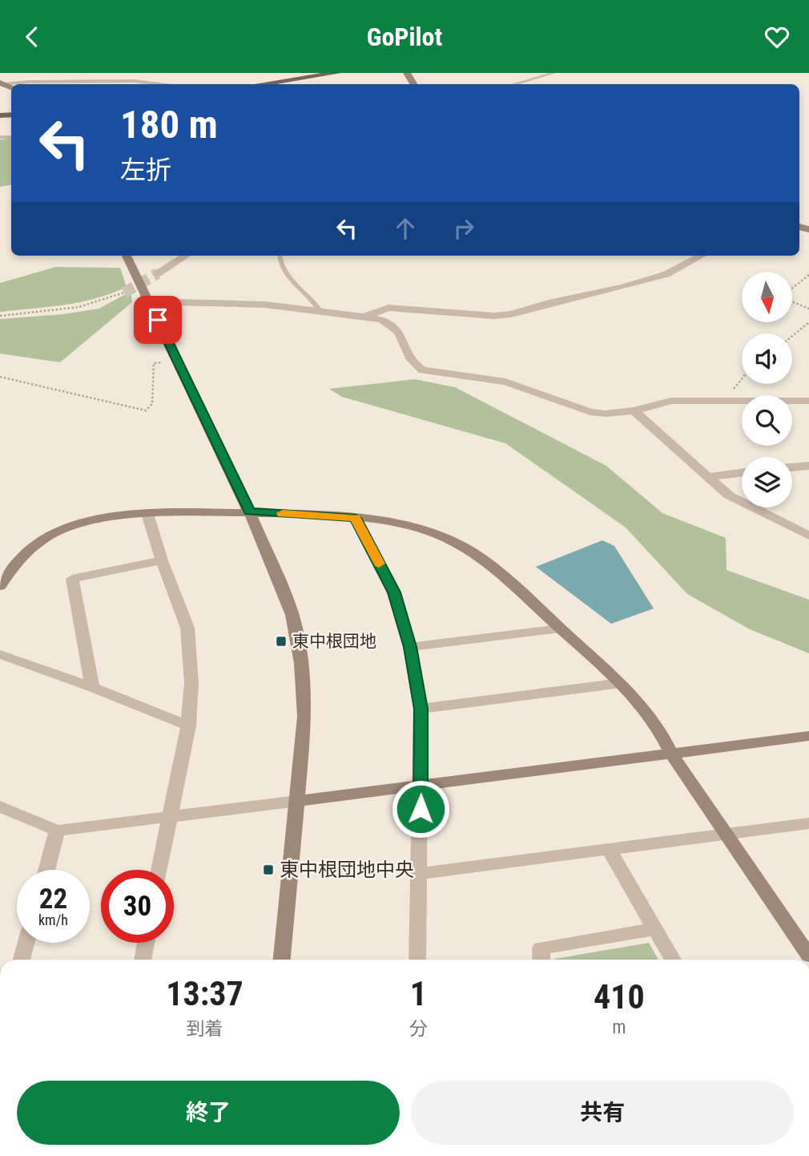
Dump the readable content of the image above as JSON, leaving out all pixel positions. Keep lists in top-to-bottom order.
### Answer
{
  "places": {
    "transit": ["東中根団地", "東中根団地中央"]
  },
  "north": "bottom",
  "page": {
    "header": "GoPilot",
    "turn": ["180 m", "左折"],
    "speed": "22 km/h",
    "limit": "30",
    "eta": [
      "13:37",
      "到着",
      "1",
      "分",
      "410",
      "m"
    ],
    "buttons": ["終了", "共有"]
  }
}
